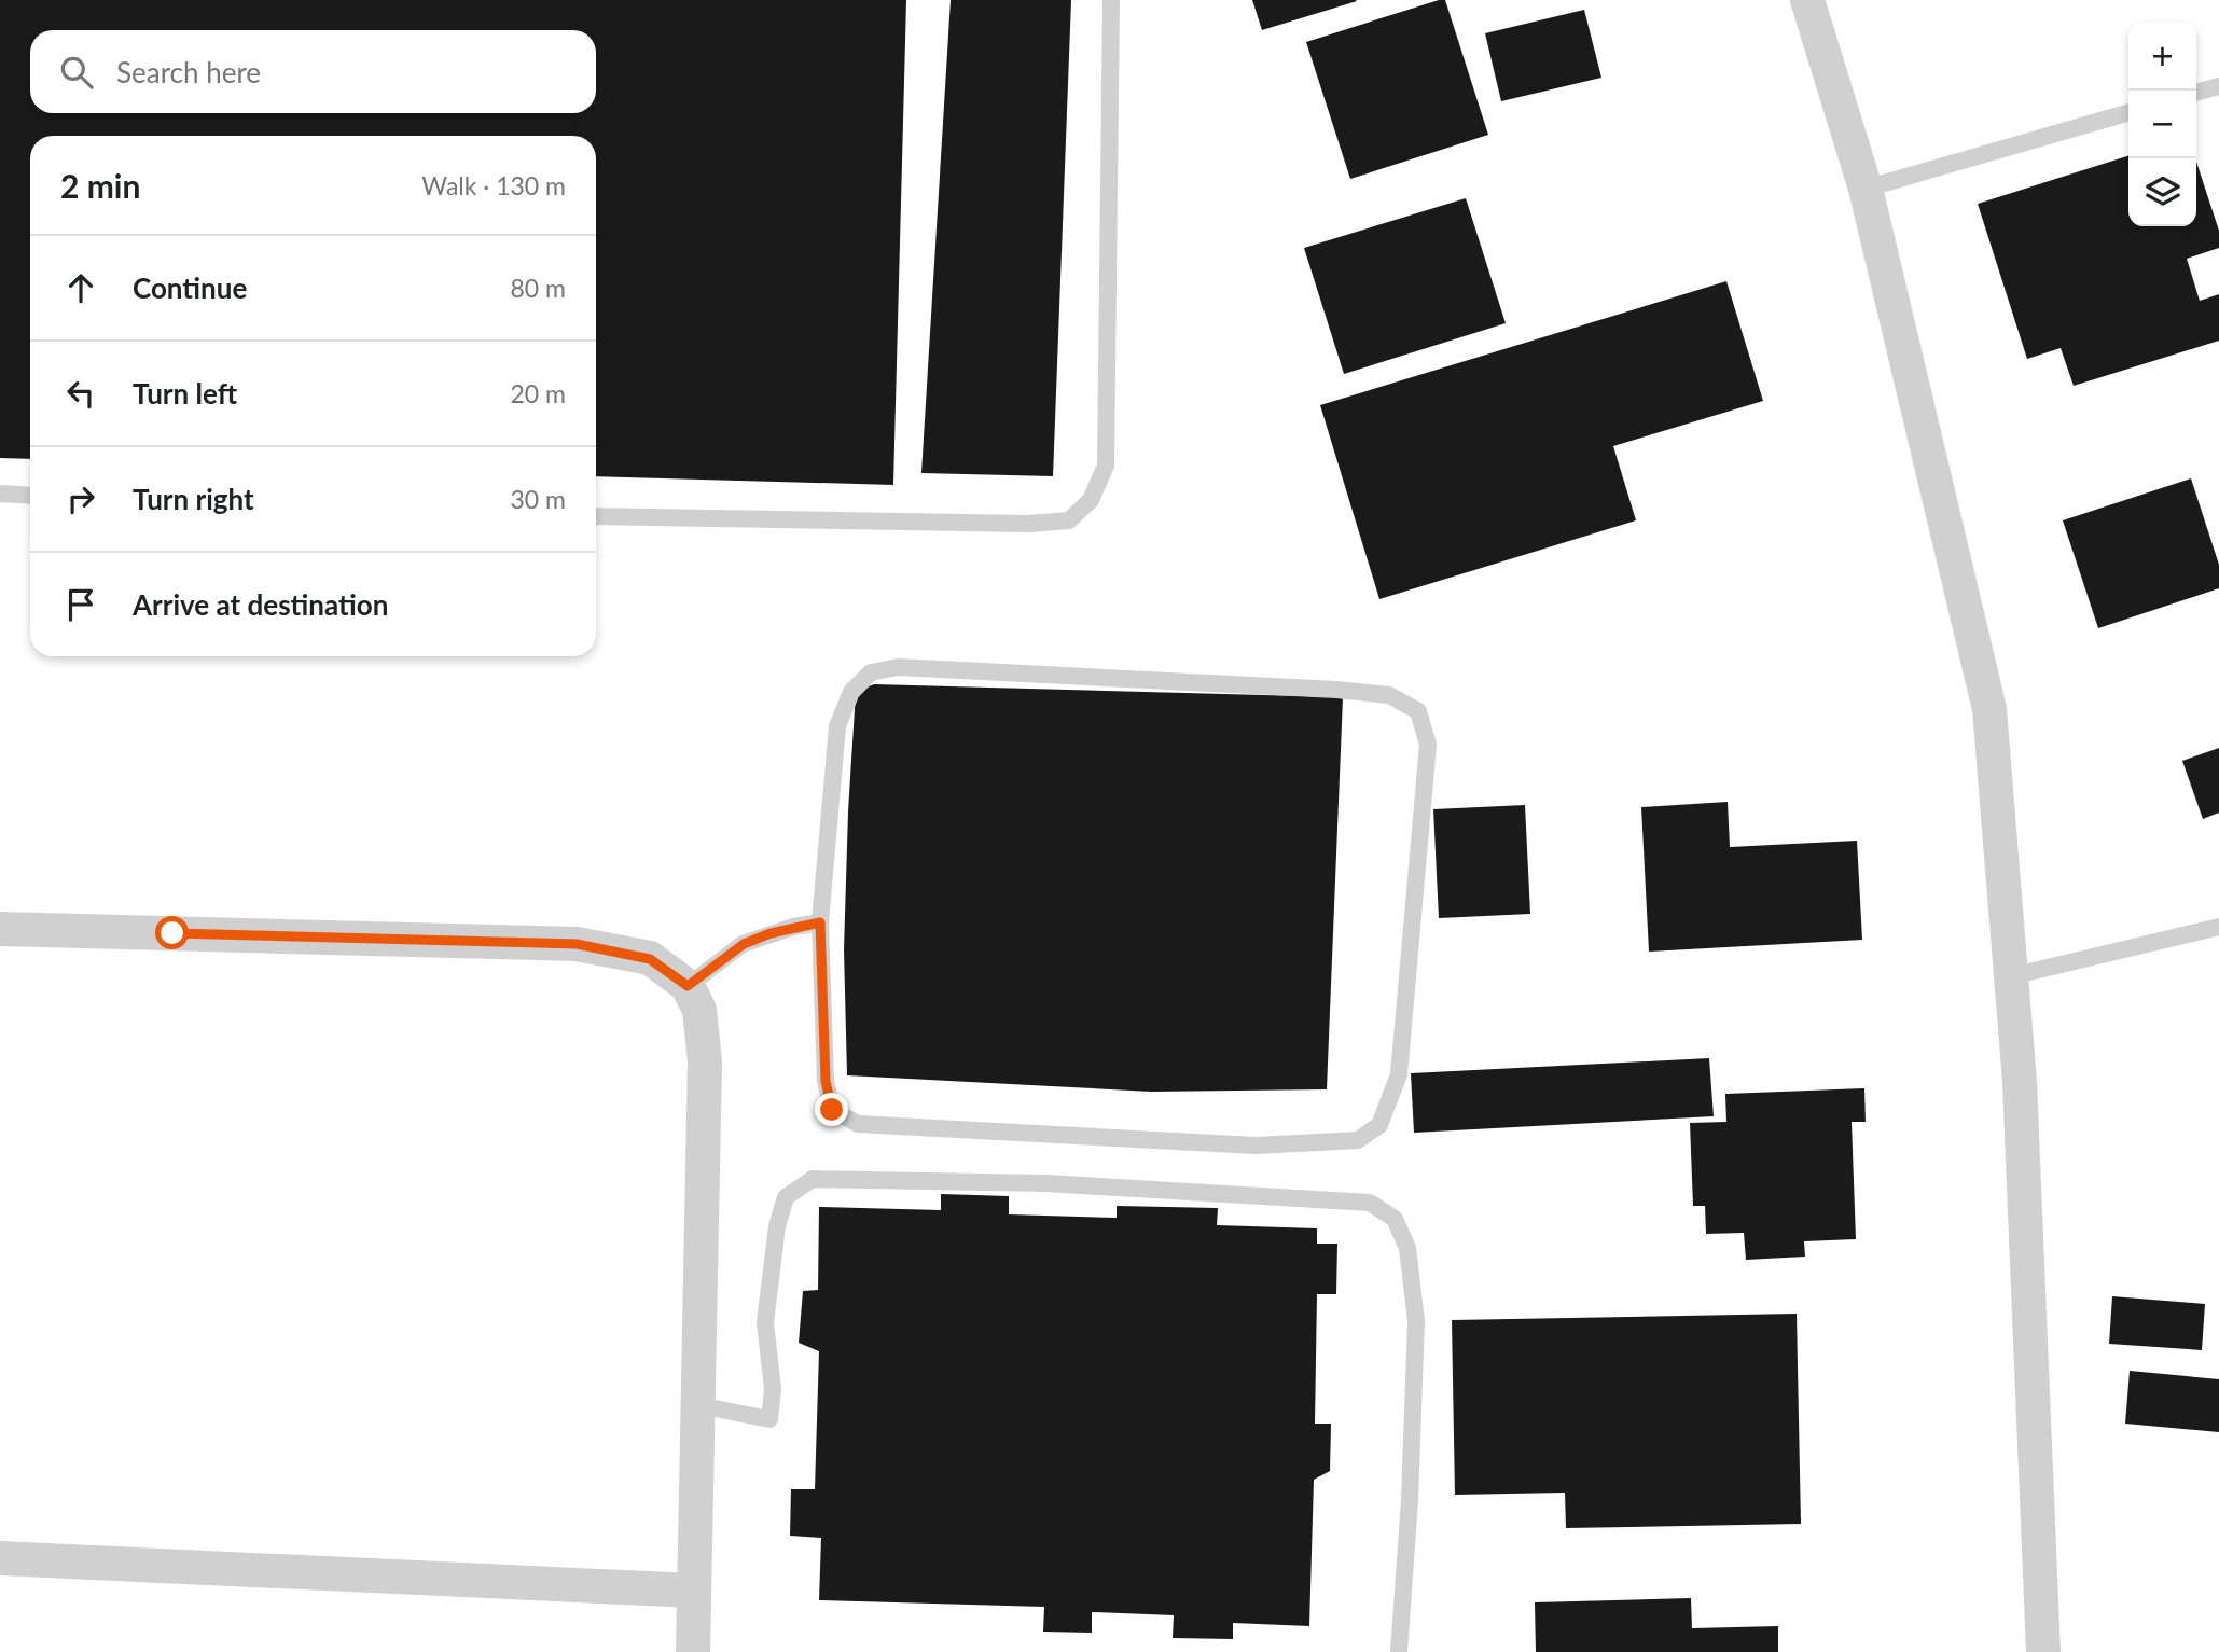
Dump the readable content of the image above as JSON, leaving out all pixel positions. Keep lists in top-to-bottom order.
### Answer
{
  "page": {
    "map_buttons": ["+", "−"],
    "search": "Search here",
    "heading": ["2 min", "Walk · 130 m"],
    "list": [
      ["Continue", "80 m"],
      ["Turn left", "20 m"],
      ["Turn right", "30 m"],
      "Arrive at destination"
    ]
  }
}
